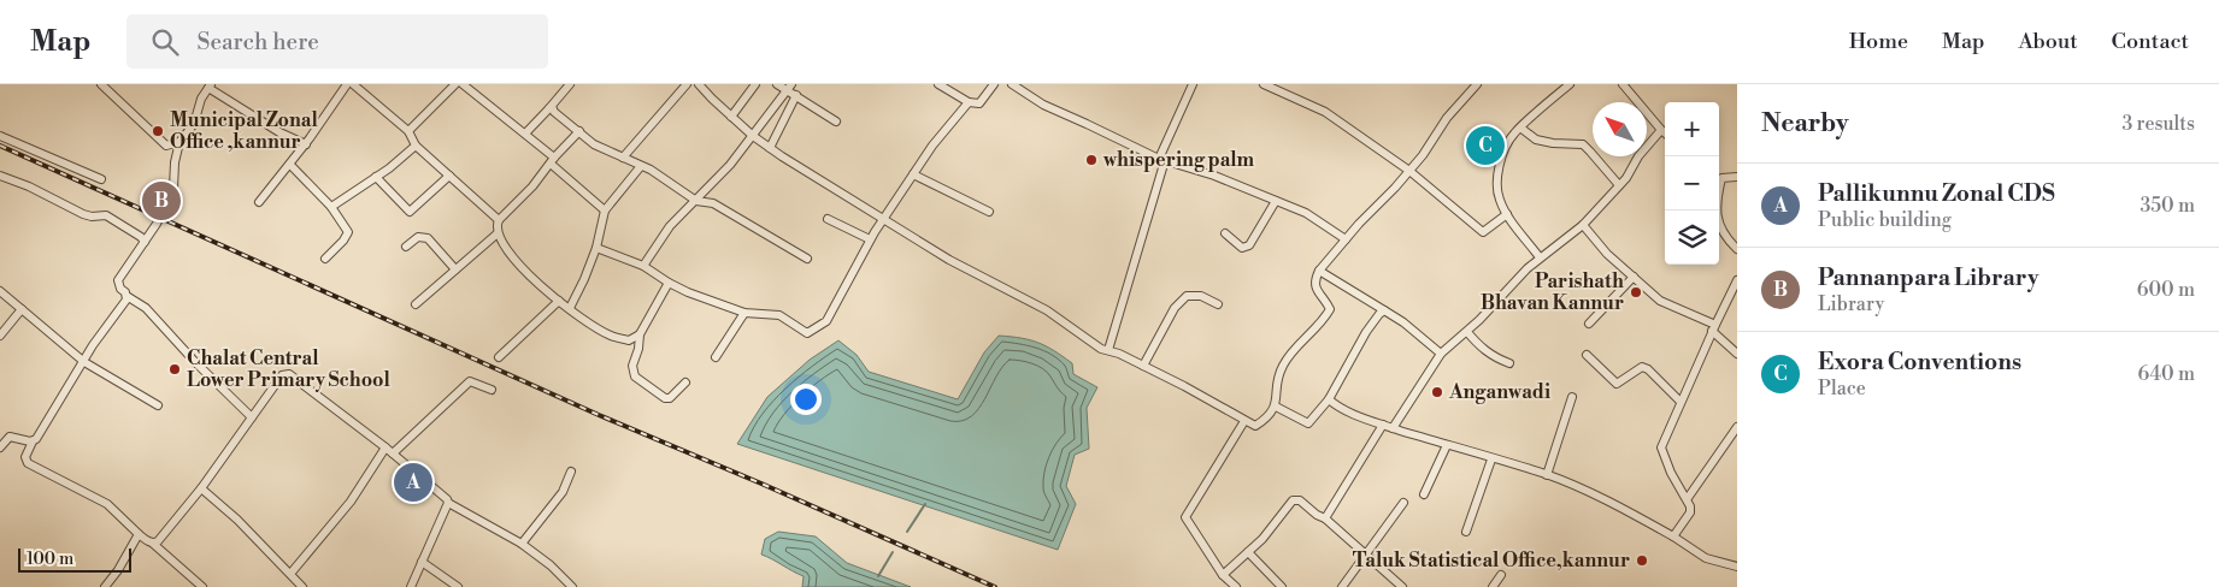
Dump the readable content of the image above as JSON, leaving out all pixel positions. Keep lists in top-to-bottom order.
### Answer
{
  "places": [
    "Municipal Zonal Office ,kannur",
    "whispering palm",
    "Parishath Bhavan Kannur",
    "Chalat Central Lower Primary School",
    "Anganwadi",
    "Taluk Statistical Office,kannur"
  ],
  "scale_bar": "100 m",
  "north": "top left",
  "page": {
    "header": "Map",
    "search": "Search here",
    "nav": [
      "Home",
      "Map",
      "About",
      "Contact"
    ],
    "heading": ["Nearby", "3 results"],
    "map_buttons": ["+", "−"],
    "pins": ["C", "B", "A"],
    "list": [
      {
        "mark": "A",
        "name": "Pallikunnu Zonal CDS",
        "note": "Public building",
        "value": "350 m"
      },
      {
        "mark": "B",
        "name": "Pannanpara Library",
        "note": "Library",
        "value": "600 m"
      },
      {
        "mark": "C",
        "name": "Exora Conventions",
        "note": "Place",
        "value": "640 m"
      }
    ],
    "scale": "100 m"
  }
}
